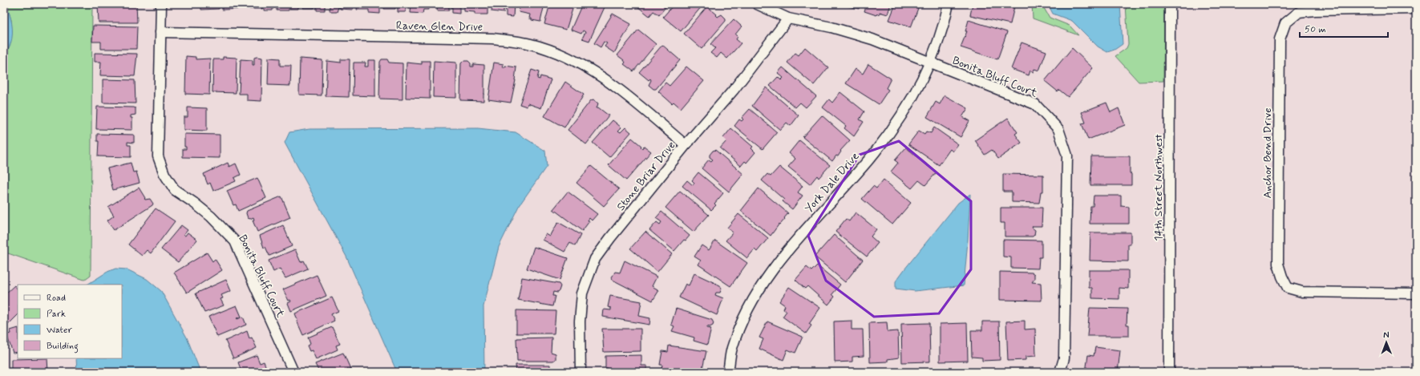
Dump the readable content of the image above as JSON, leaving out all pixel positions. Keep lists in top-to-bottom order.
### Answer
{
  "streets": {
    "street": [
      "Raven Glen Drive",
      "Bonita Bluff Court",
      "Anchor Bend Drive",
      "Stone Briar Drive",
      "York Dale Drive",
      "14th Street Northwest"
    ]
  },
  "crossings": [
    ["Raven Glen Drive", "Bonita Bluff Court"],
    ["Raven Glen Drive", "Stone Briar Drive"],
    ["Bonita Bluff Court", "Stone Briar Drive"],
    ["Bonita Bluff Court", "York Dale Drive"]
  ],
  "legend": [
    "Road",
    "Park",
    "Water",
    "Building"
  ],
  "scale_bar": "50 m",
  "north": "top"
}
